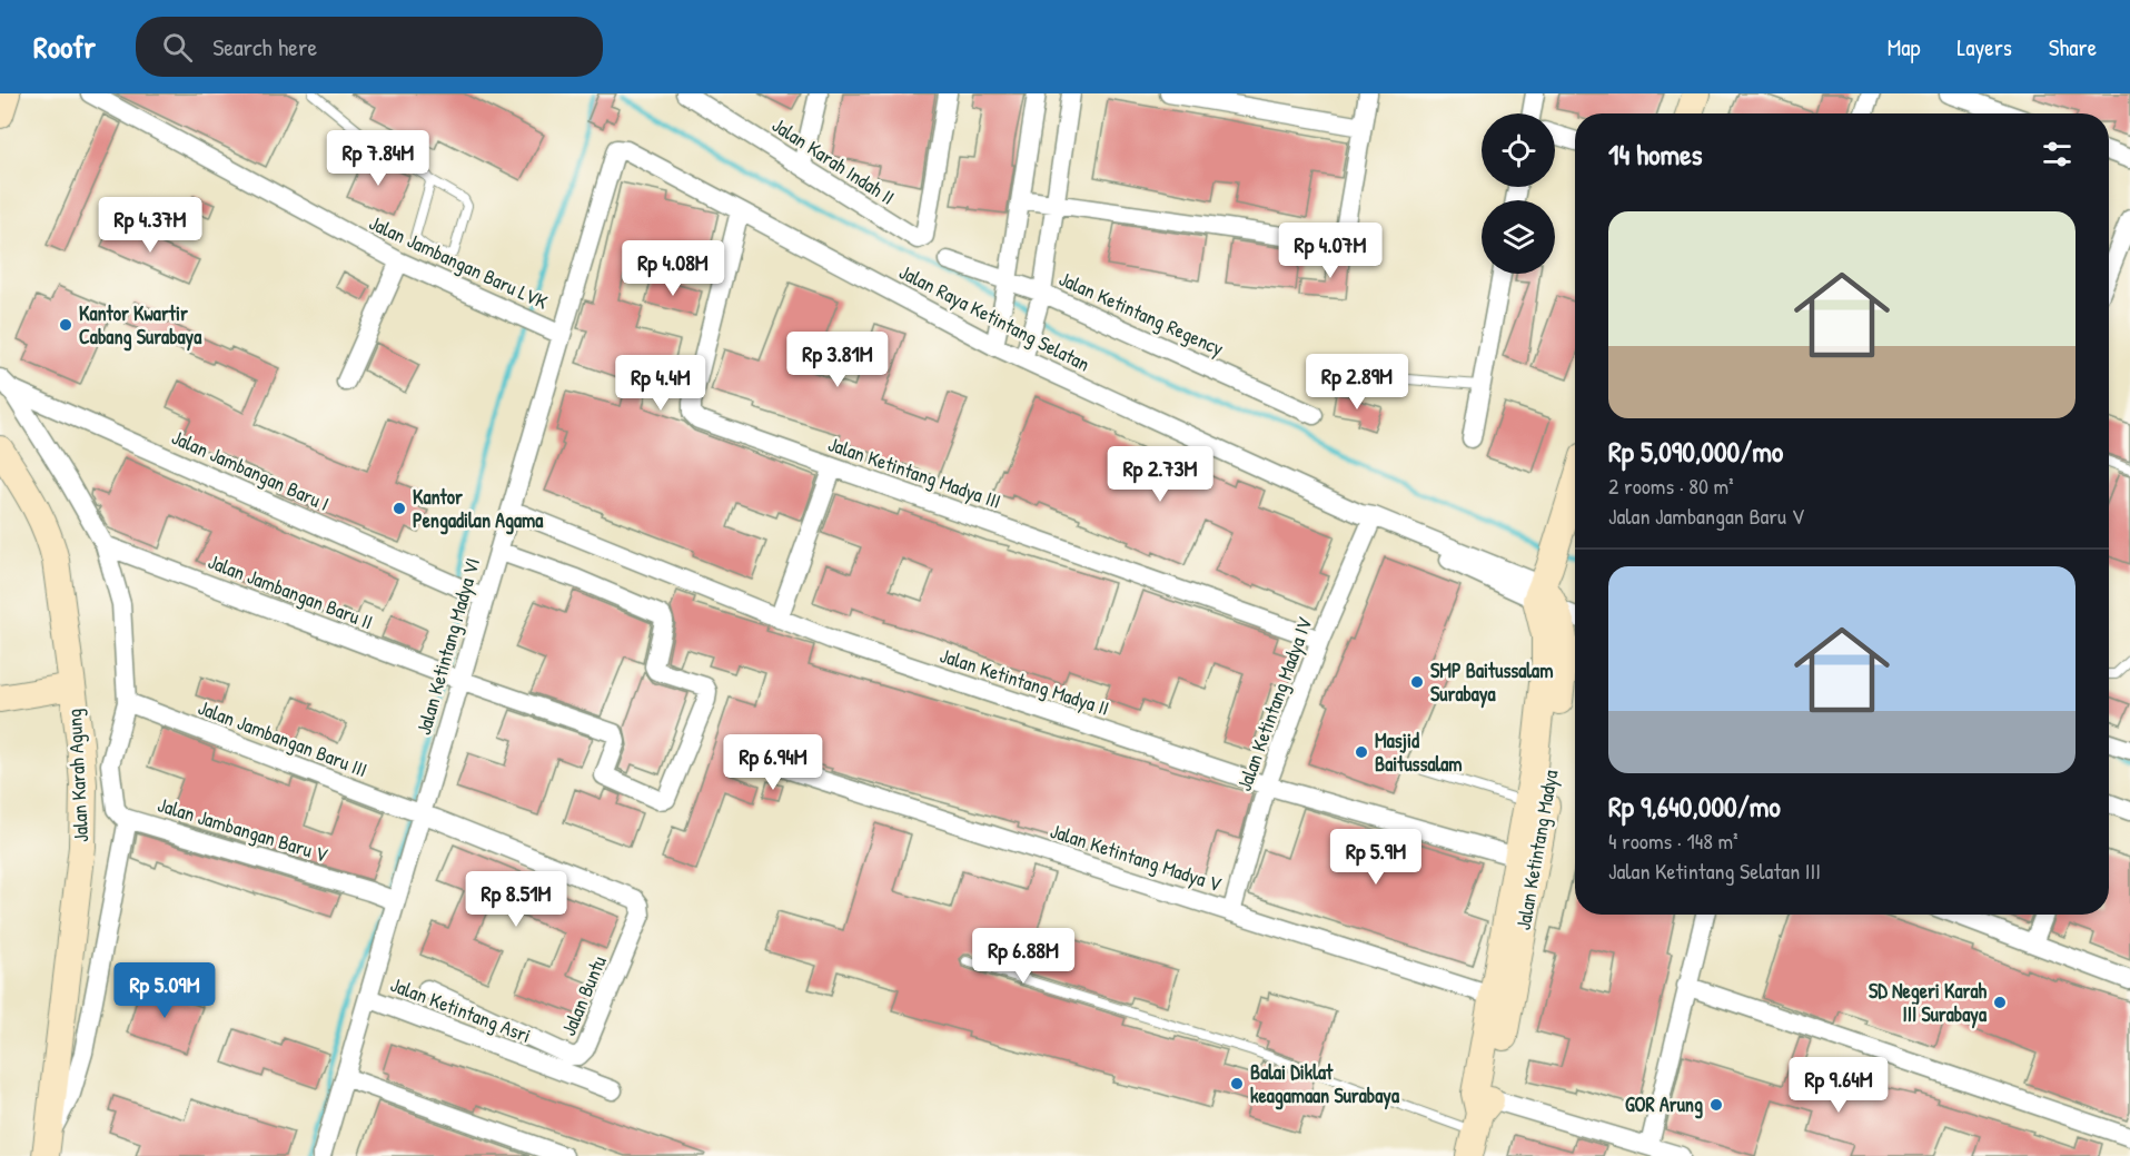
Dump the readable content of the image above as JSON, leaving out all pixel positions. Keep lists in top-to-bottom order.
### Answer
{
  "streets": {
    "street": [
      "Jalan Karah Indah II",
      "Jalan Jambangan Baru LVK",
      "Jalan Ketintang Regency",
      "Jalan Raya Ketintang Selatan",
      "Jalan Jambangan Baru I",
      "Jalan Ketintang Madya III",
      "Jalan Jambangan Baru II",
      "Jalan Ketintang Madya VI",
      "Jalan Ketintang Madya II",
      "Jalan Ketintang Madya IV",
      "Jalan Jambangan Baru III",
      "Jalan Karah Agung",
      "Jalan Jambangan Baru V",
      "Jalan Ketintang Madya",
      "Jalan Ketintang Madya V",
      "Jalan Buntu",
      "Jalan Ketintang Asri"
    ]
  },
  "crossings": [
    ["Jalan Jambangan Baru LVK", "Jalan Ketintang Madya VI"],
    ["Jalan Raya Ketintang Selatan", "Jalan Ketintang Madya III"],
    ["Jalan Raya Ketintang Selatan", "Jalan Ketintang Madya VI"],
    ["Jalan Raya Ketintang Selatan", "Jalan Ketintang Madya IV"],
    ["Jalan Raya Ketintang Selatan", "Jalan Ketintang Madya"],
    ["Jalan Jambangan Baru I", "Jalan Ketintang Madya VI"],
    ["Jalan Ketintang Madya III", "Jalan Ketintang Madya IV"],
    ["Jalan Jambangan Baru II", "Jalan Ketintang Madya VI"],
    ["Jalan Ketintang Madya VI", "Jalan Ketintang Madya II"],
    ["Jalan Ketintang Madya VI", "Jalan Jambangan Baru III"],
    ["Jalan Ketintang Madya VI", "Jalan Jambangan Baru V"],
    ["Jalan Ketintang Madya VI", "Jalan Buntu"],
    ["Jalan Ketintang Madya VI", "Jalan Ketintang Asri"],
    ["Jalan Ketintang Madya II", "Jalan Ketintang Madya IV"],
    ["Jalan Ketintang Madya II", "Jalan Ketintang Madya"],
    ["Jalan Ketintang Madya IV", "Jalan Ketintang Madya V"],
    ["Jalan Jambangan Baru III", "Jalan Buntu"],
    ["Jalan Karah Agung", "Jalan Jambangan Baru V"],
    ["Jalan Ketintang Madya", "Jalan Ketintang Madya V"]
  ],
  "places": [
    "Kantor Kwartir Cabang Surabaya",
    "Kantor Pengadilan Agama",
    "SMP Baitussalam Surabaya",
    "Masjid Baitussalam",
    "SD Negeri Karah III Surabaya",
    "Balai Diklat keagamaan Surabaya",
    "GOR Arung"
  ],
  "page": {
    "header": "Roofr",
    "search": "Search here",
    "nav": ["Map", "Layers", "Share"],
    "heading": "14 homes",
    "price": [
      "Rp 7.84M",
      "Rp 4.37M",
      "Rp 4.07M",
      "Rp 4.08M",
      "Rp 3.81M",
      "Rp 2.89M",
      "Rp 4.4M",
      "Rp 2.73M",
      "Rp 6.94M",
      "Rp 5.9M",
      "Rp 8.51M",
      "Rp 6.88M",
      "Rp 5.09M",
      "Rp 9.64M"
    ],
    "list": [
      {
        "name": "Rp 5,090,000/mo",
        "note": "2 rooms · 80 m² · Jalan Jambangan Baru V"
      },
      {
        "name": "Rp 9,640,000/mo",
        "note": "4 rooms · 148 m² · Jalan Ketintang Selatan III"
      }
    ]
  }
}
